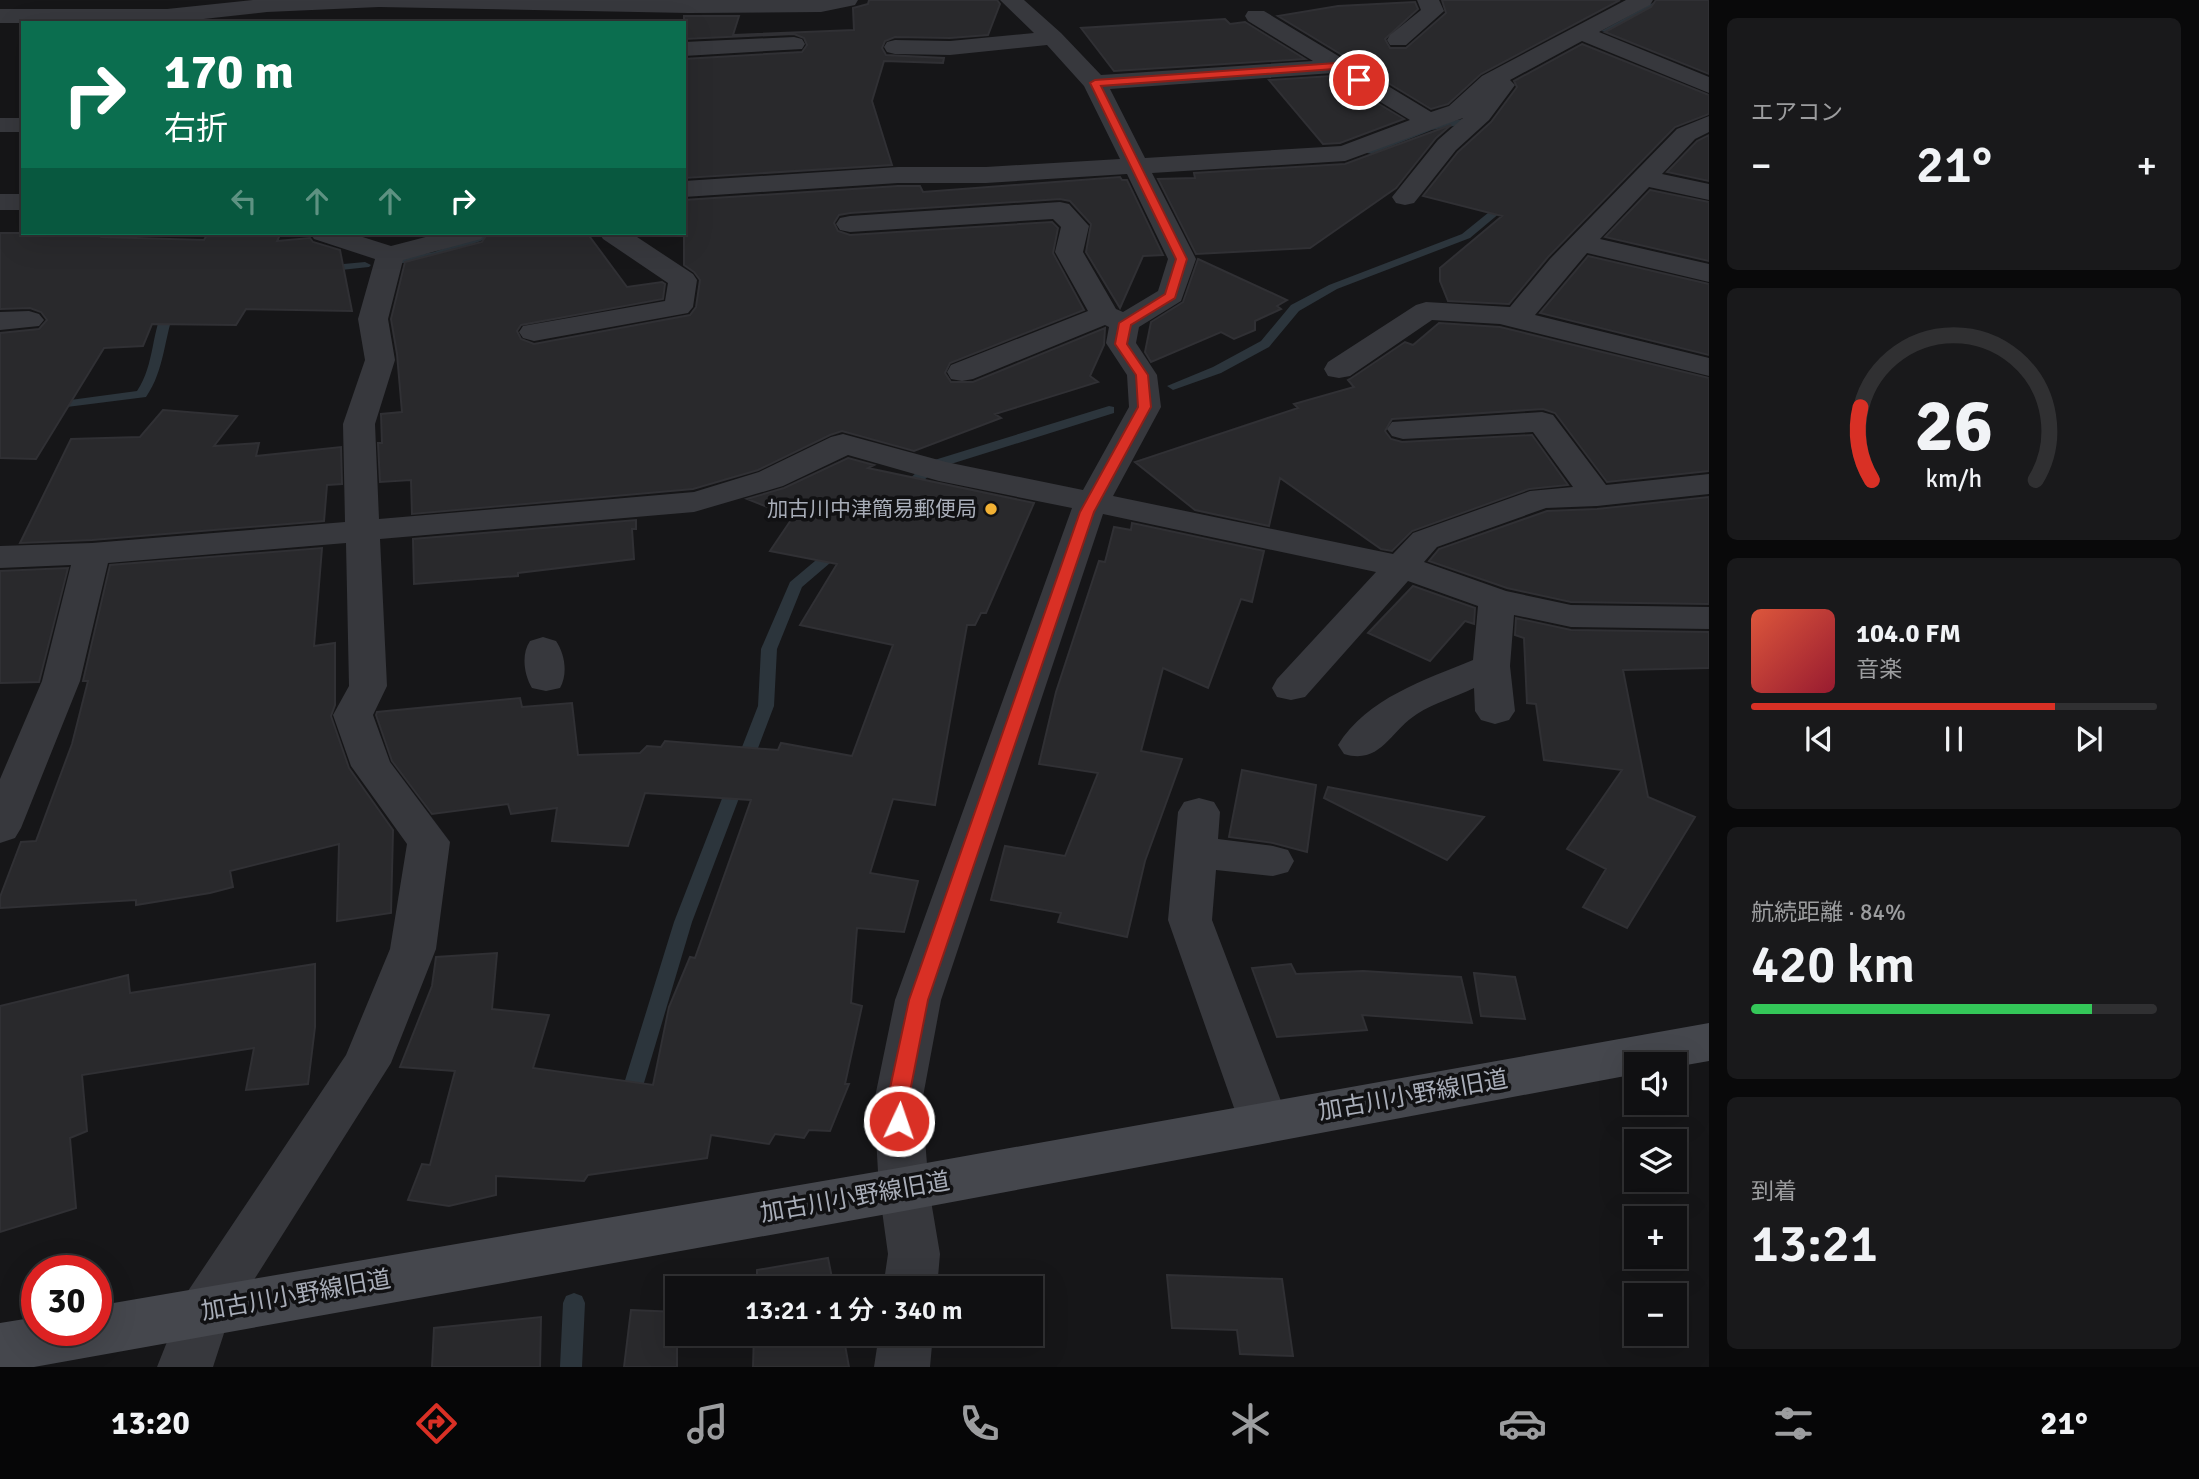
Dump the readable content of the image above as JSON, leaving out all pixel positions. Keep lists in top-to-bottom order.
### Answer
{
  "streets": {
    "street": ["加古川小野線旧道"]
  },
  "places": ["加古川中津簡易郵便局"],
  "page": {
    "tile": [
      "エアコン",
      ["航続距離 · 84%", "420 km"],
      ["到着", "13:21"]
    ],
    "turn": ["170 m", "右折"],
    "heat": ["−", "21°", "+"],
    "song": ["104.0 FM", "音楽"],
    "map_buttons": ["+", "−"],
    "limit": "30",
    "trip": "13:21 · 1 分 · 340 m",
    "tabs": ["13:20", "21°"],
    "gauge": ["26", "km/h"]
  }
}
